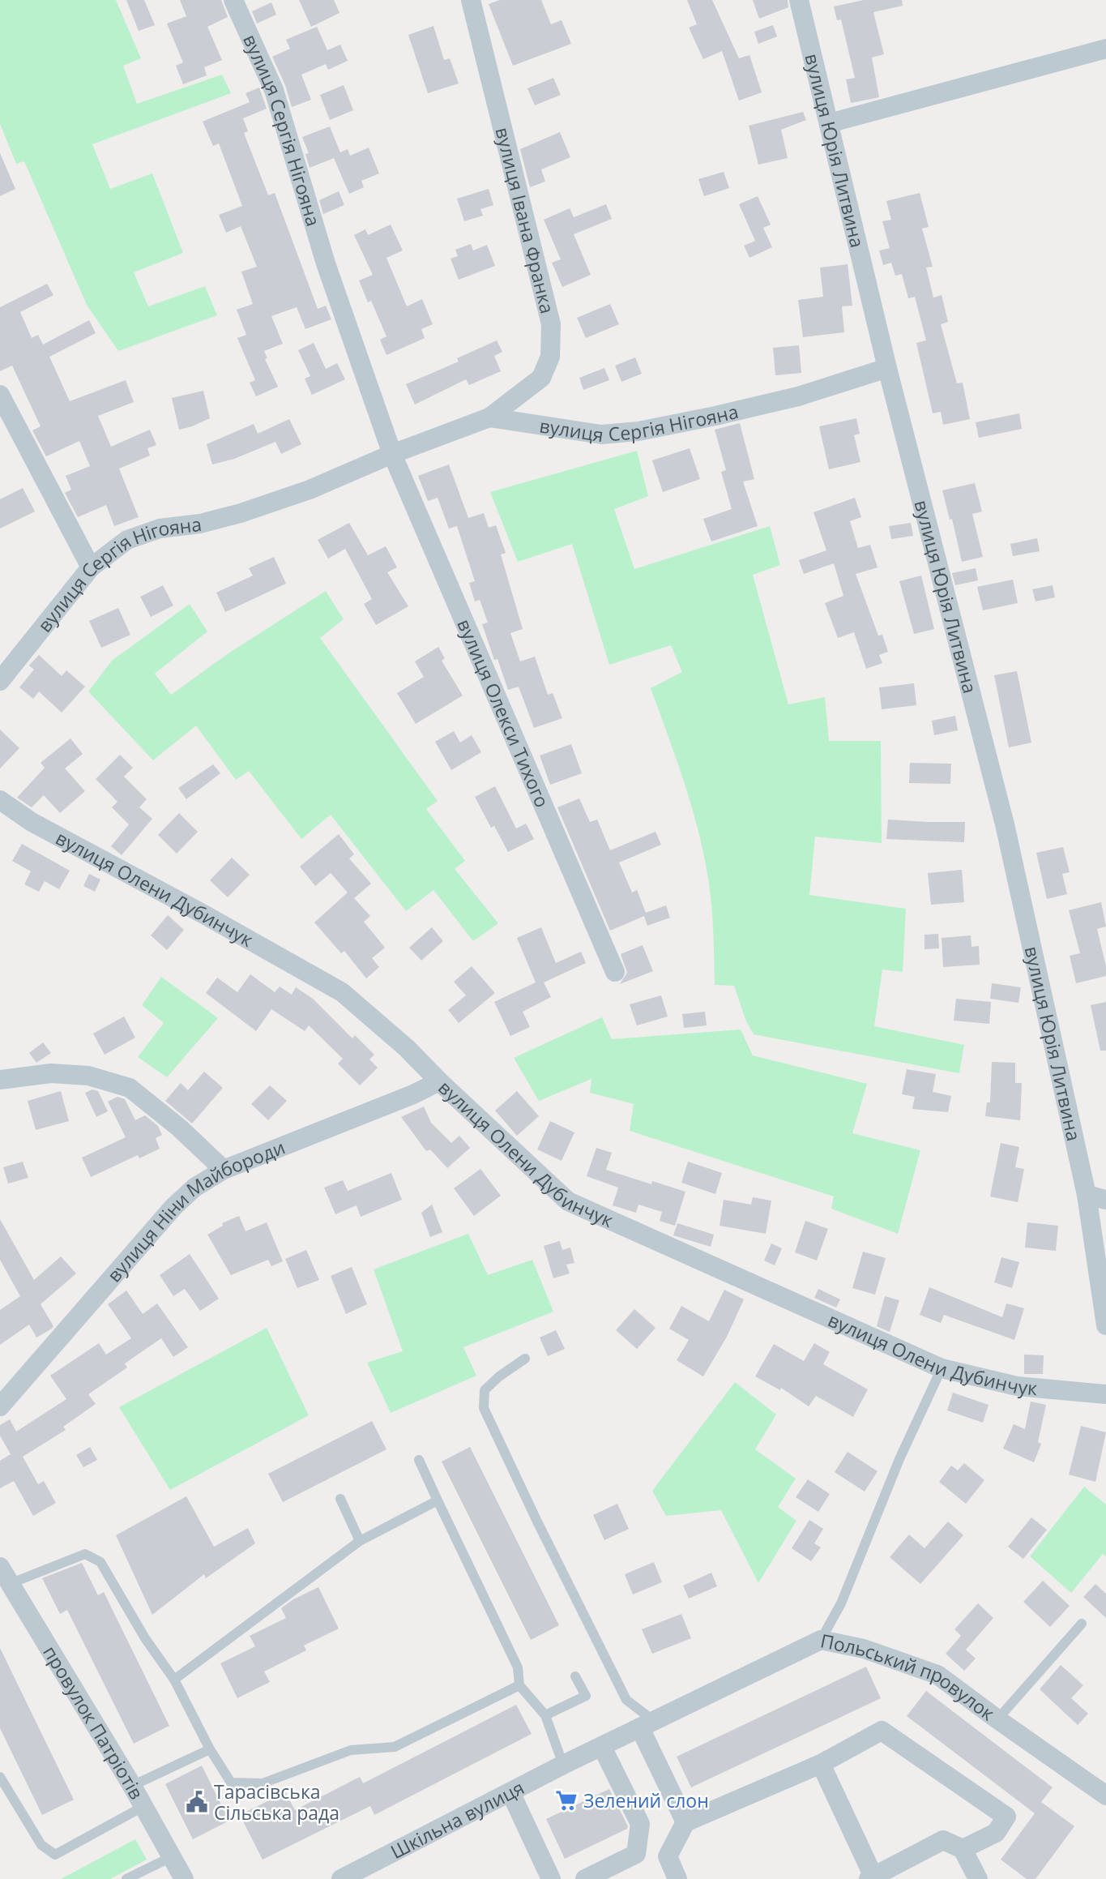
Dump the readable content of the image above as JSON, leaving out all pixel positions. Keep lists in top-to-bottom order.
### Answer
{
  "streets": {
    "street": [
      "вулиця Сергія Нігояна",
      "вулиця Юрія Литвина",
      "вулиця Івана Франка",
      "вулиця Олекси Тихого",
      "вулиця Олени Дубинчук",
      "вулиця Ніни Майбороди",
      "Польський провулок",
      "провулок Патріотів",
      "Шкільна вулиця"
    ]
  },
  "crossings": [
    ["вулиця Сергія Нігояна", "вулиця Юрія Литвина"],
    ["вулиця Сергія Нігояна", "вулиця Івана Франка"],
    ["вулиця Сергія Нігояна", "вулиця Олекси Тихого"],
    ["вулиця Олени Дубинчук", "вулиця Ніни Майбороди"],
    ["Польський провулок", "Шкільна вулиця"]
  ],
  "places": {
    "supermarket": ["Зелений слон"],
    "public building": ["Тарасівська Сільська рада"]
  }
}
